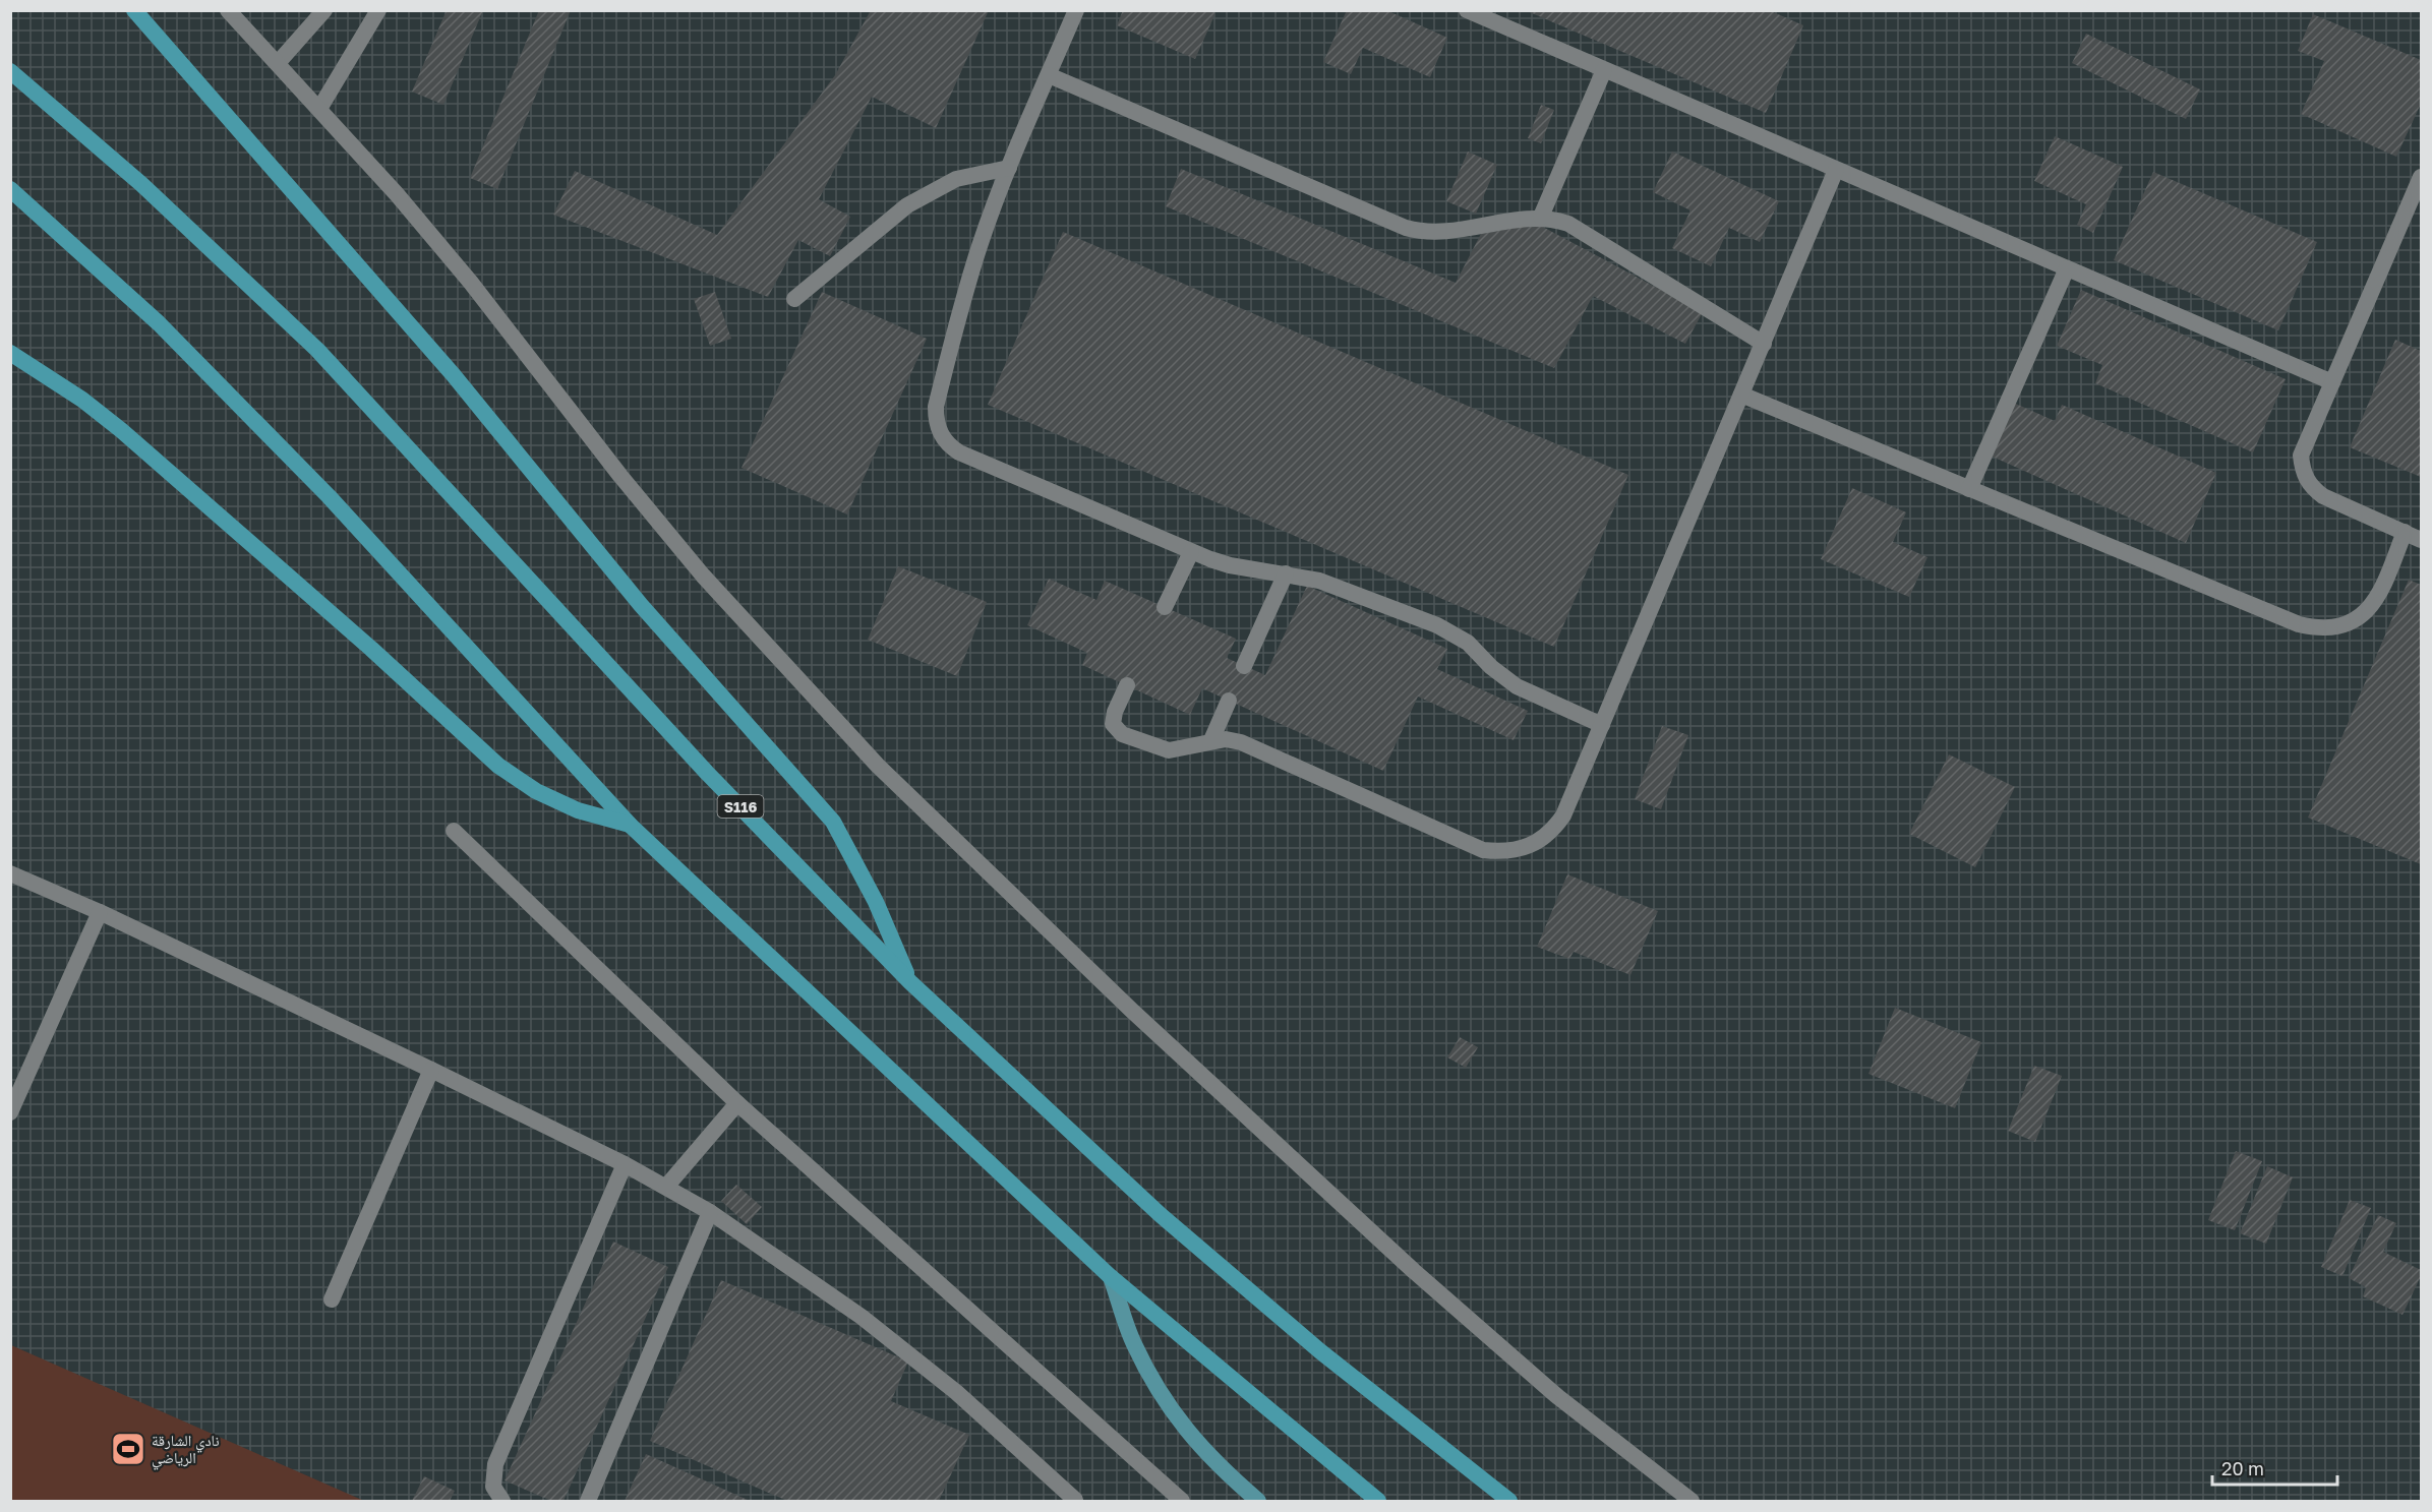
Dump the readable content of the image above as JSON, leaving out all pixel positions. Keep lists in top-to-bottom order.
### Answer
{
  "streets": {
    "highway": ["S116"]
  },
  "places": {
    "sports": ["نادي الشارقة الرياضي"]
  },
  "scale_bar": "20 m"
}
